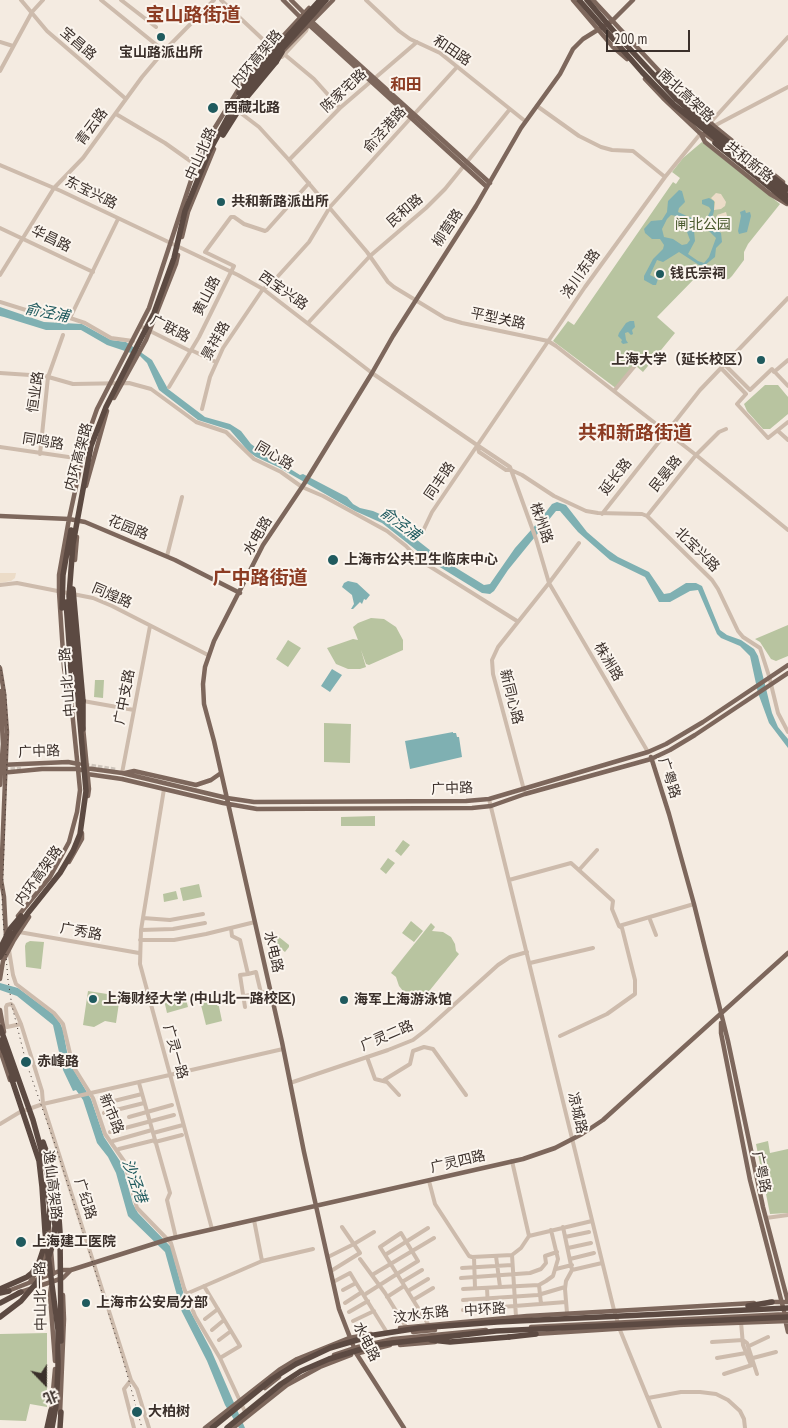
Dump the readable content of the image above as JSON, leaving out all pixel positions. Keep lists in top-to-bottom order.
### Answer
{
  "streets": {
    "highway": [
      "内环高架路",
      "南北高架路",
      "逸仙高架路",
      "中环路"
    ],
    "main road": [
      "中山北路",
      "共和新路",
      "柳营路",
      "花园路",
      "水电路",
      "中山北一路",
      "广中路",
      "广粤路",
      "广灵四路",
      "汶水东路"
    ],
    "street": [
      "宝昌路",
      "和田路",
      "陈家宅路",
      "青云路",
      "俞泾港路",
      "东宝兴路",
      "民和路",
      "华昌路",
      "洛川东路",
      "西宝兴路",
      "黄山路",
      "平型关路",
      "广联路",
      "景祥路",
      "恒业路",
      "同鸣路",
      "同心路",
      "民晏路",
      "延长路",
      "同丰路",
      "株州路",
      "北宝兴路",
      "同煌路",
      "株洲路",
      "广中支路",
      "新同心路",
      "广秀路",
      "广灵二路",
      "广灵一路",
      "凉城路",
      "新市路",
      "广纪路"
    ]
  },
  "crossings": [
    ["宝昌路", "青云路"],
    ["和田路", "陈家宅路"],
    ["和田路", "俞泾港路"],
    ["和田路", "民和路"],
    ["和田路", "柳营路"],
    ["内环高架路", "中山北路"],
    ["内环高架路", "中山北一路"],
    ["陈家宅路", "平型关路"],
    ["南北高架路", "共和新路"],
    ["青云路", "东宝兴路"],
    ["青云路", "华昌路"],
    ["俞泾港路", "西宝兴路"],
    ["俞泾港路", "平型关路"],
    ["俞泾港路", "景祥路"],
    ["中山北路", "东宝兴路"],
    ["中山北路", "西宝兴路"],
    ["中山北路", "平型关路"],
    ["中山北路", "广联路"],
    ["中山北路", "中山北一路"],
    ["共和新路", "柳营路"],
    ["共和新路", "洛川东路"],
    ["东宝兴路", "西宝兴路"],
    ["民和路", "西宝兴路"],
    ["民和路", "平型关路"],
    ["柳营路", "西宝兴路"],
    ["柳营路", "平型关路"],
    ["柳营路", "同心路"],
    ["柳营路", "水电路"],
    ["洛川东路", "平型关路"],
    ["洛川东路", "同丰路"],
    ["西宝兴路", "黄山路"],
    ["西宝兴路", "景祥路"],
    ["黄山路", "平型关路"],
    ["黄山路", "广联路"],
    ["平型关路", "民晏路"],
    ["平型关路", "延长路"],
    ["广联路", "景祥路"],
    ["恒业路", "同鸣路"],
    ["恒业路", "同心路"],
    ["同鸣路", "中山北一路"],
    ["同心路", "水电路"],
    ["同心路", "中山北一路"],
    ["同心路", "新同心路"],
    ["民晏路", "北宝兴路"],
    ["株州路", "株洲路"],
    ["株州路", "新同心路"],
    ["花园路", "水电路"],
    ["花园路", "中山北一路"],
    ["水电路", "同煌路"],
    ["水电路", "广中路"],
    ["水电路", "广灵二路"],
    ["水电路", "广灵四路"],
    ["水电路", "汶水东路"],
    ["北宝兴路", "广中路"],
    ["同煌路", "中山北一路"],
    ["同煌路", "广中支路"],
    ["株洲路", "新同心路"],
    ["株洲路", "广中路"],
    ["株洲路", "广粤路"],
    ["中山北一路", "广中路"],
    ["中山北一路", "广秀路"],
    ["中山北一路", "新市路"],
    ["中山北一路", "广灵四路"],
    ["中山北一路", "广纪路"],
    ["广中支路", "广中路"],
    ["新同心路", "广中路"],
    ["广中路", "广粤路"],
    ["广中路", "广灵一路"],
    ["广中路", "凉城路"],
    ["广粤路", "广灵四路"],
    ["广粤路", "中环路"],
    ["广粤路", "汶水东路"],
    ["广秀路", "广灵一路"],
    ["广灵二路", "凉城路"],
    ["广灵一路", "广灵四路"],
    ["凉城路", "广灵四路"],
    ["凉城路", "汶水东路"],
    ["新市路", "广灵四路"],
    ["新市路", "汶水东路"],
    ["广灵四路", "广纪路"],
    ["中环路", "汶水东路"]
  ],
  "districts": [
    "宝山路街道",
    "和田",
    "共和新路街道",
    "广中路街道"
  ],
  "water": ["俞泾浦", "沙泾港"],
  "parks": ["闸北公园"],
  "places": [
    "宝山路派出所",
    "西藏北路",
    "共和新路派出所",
    "钱氏宗祠",
    "上海大学（延长校区）",
    "上海市公共卫生临床中心",
    "上海财经大学 (中山北一路校区)",
    "海军上海游泳馆",
    "赤峰路",
    "上海建工医院",
    "上海市公安局分部",
    "大柏树"
  ],
  "scale_bar": "200 m",
  "north": "bottom"
}
